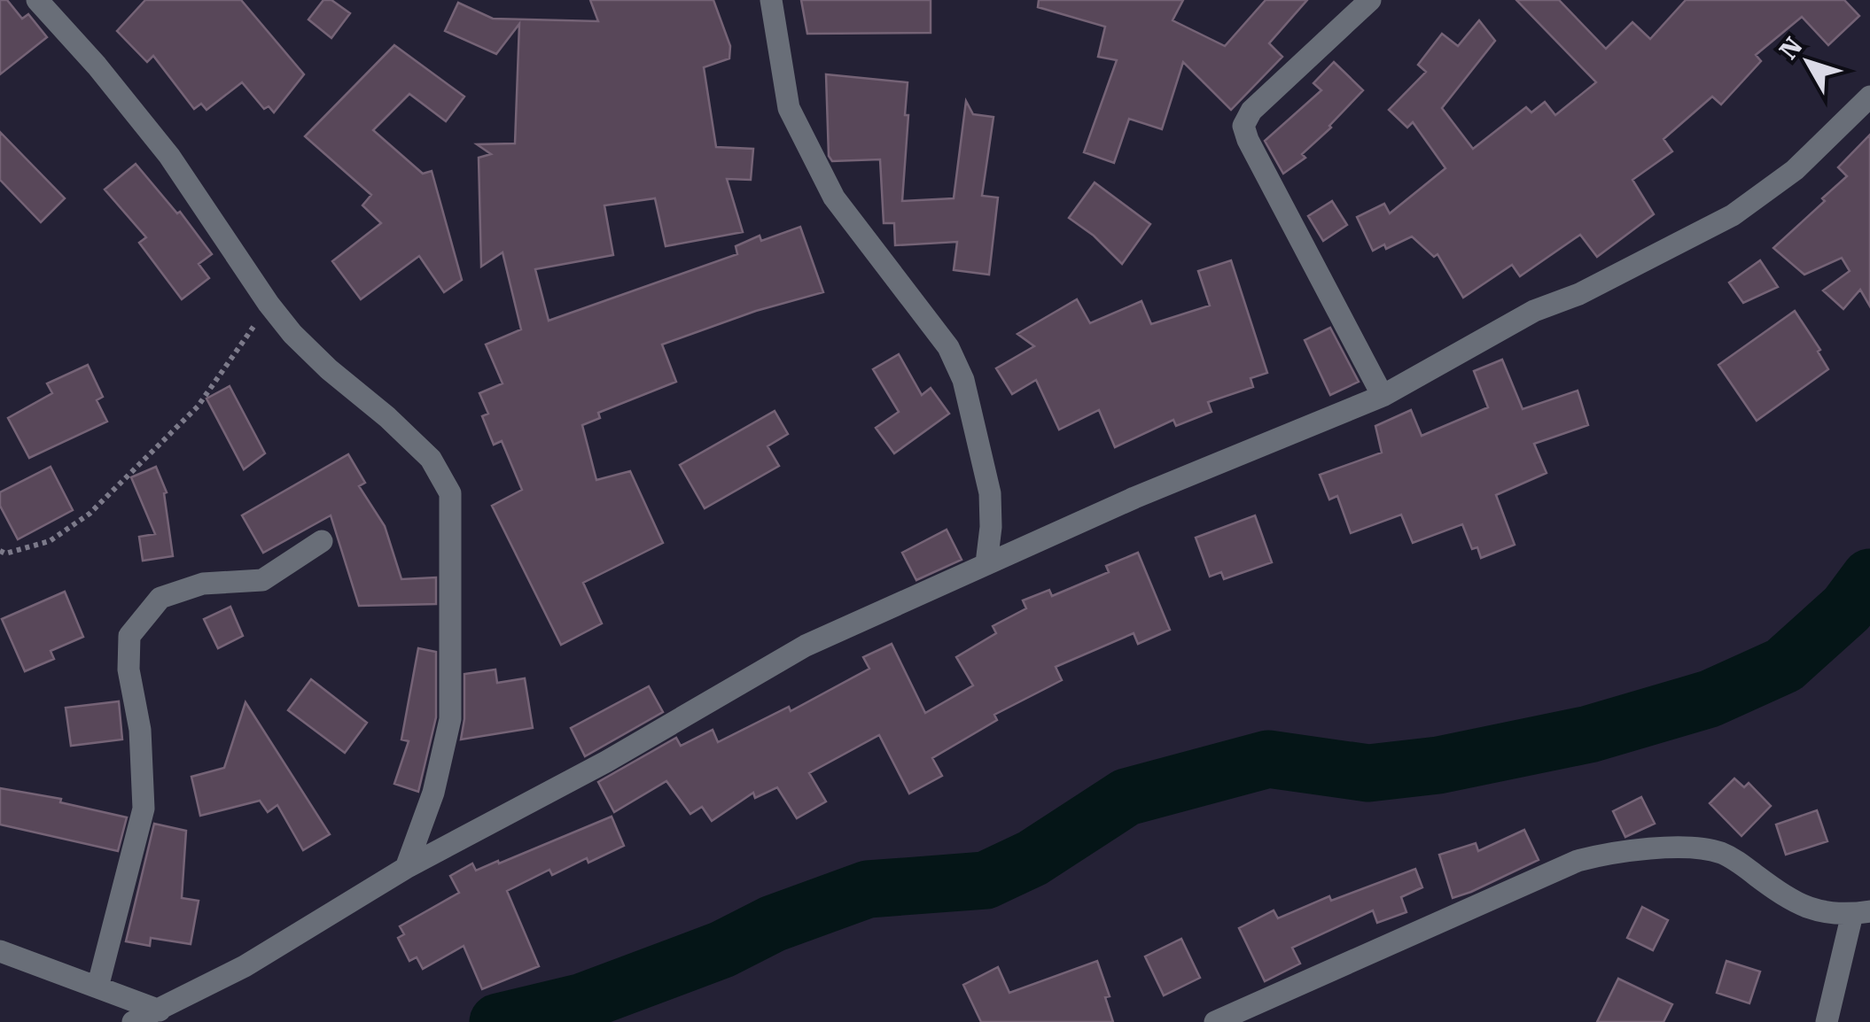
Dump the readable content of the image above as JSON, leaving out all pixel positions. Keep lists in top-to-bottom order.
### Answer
{
  "north": "top left"
}
